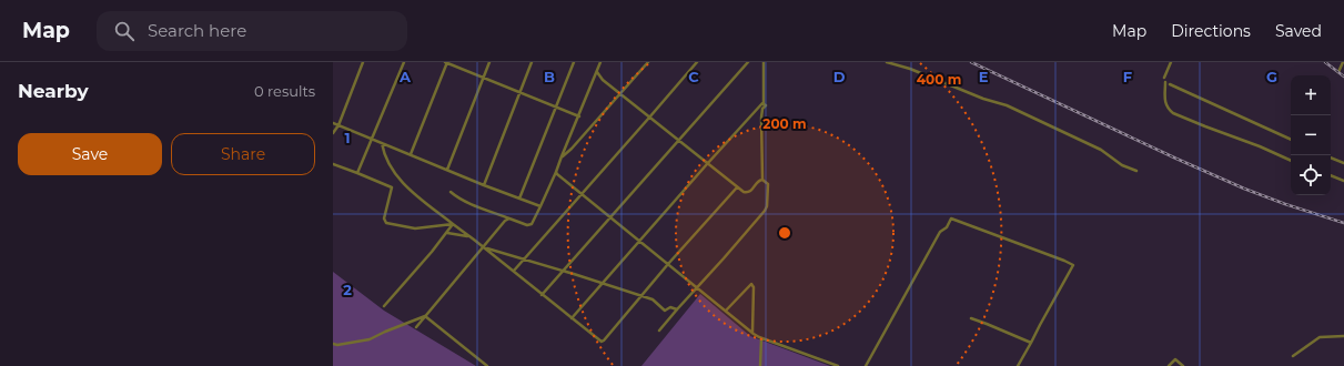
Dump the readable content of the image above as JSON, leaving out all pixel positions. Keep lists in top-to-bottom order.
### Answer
{
  "page": {
    "header": "Map",
    "search": "Search here",
    "nav": ["Map", "Directions", "Saved"],
    "heading": ["Nearby", "0 results"],
    "map_buttons": ["+", "−"],
    "buttons": ["Save", "Share"]
  },
  "grid": {
    "columns": [
      "A",
      "B",
      "C",
      "D",
      "E",
      "F",
      "G"
    ],
    "rows": ["1", "2"]
  },
  "rings": ["400 m", "200 m"]
}
